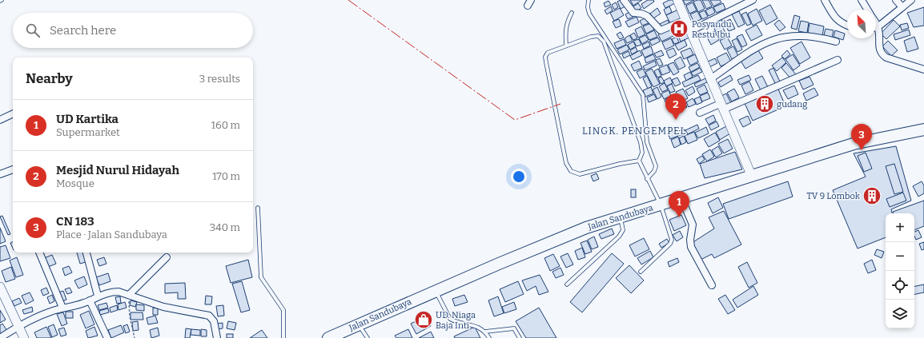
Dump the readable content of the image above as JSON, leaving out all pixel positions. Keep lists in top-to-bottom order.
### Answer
{
  "streets": {
    "highway": ["Jalan Sandubaya"]
  },
  "districts": ["LINGK. PENGEMPEL"],
  "places": {
    "hospital": ["Posyandu Restu Ibu"],
    "building": ["gudang", "TV 9 Lombok"],
    "shop": ["UD. Niaga Baja Inti"]
  },
  "north": "top left",
  "page": {
    "search": "Search here",
    "heading": ["Nearby", "3 results"],
    "pins": ["2", "3", "1"],
    "list": [
      {
        "mark": "1",
        "name": "UD Kartika",
        "note": "Supermarket",
        "value": "160 m"
      },
      {
        "mark": "2",
        "name": "Mesjid Nurul Hidayah",
        "note": "Mosque",
        "value": "170 m"
      },
      {
        "mark": "3",
        "name": "CN 183",
        "note": "Place · Jalan Sandubaya",
        "value": "340 m"
      }
    ],
    "map_buttons": ["+", "−"]
  }
}
